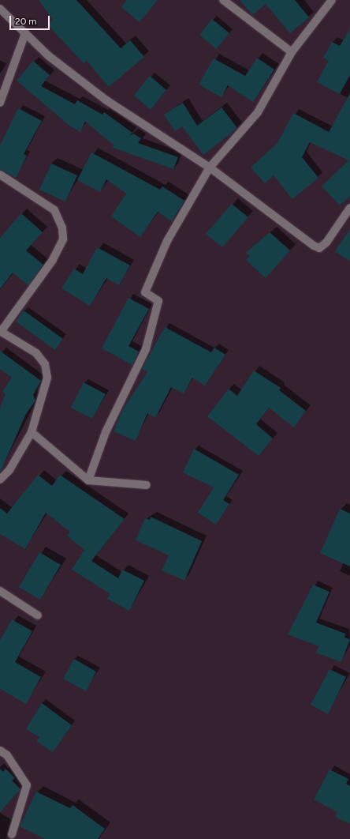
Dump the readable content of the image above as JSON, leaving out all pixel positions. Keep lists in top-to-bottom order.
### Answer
{
  "scale_bar": "20 m"
}
